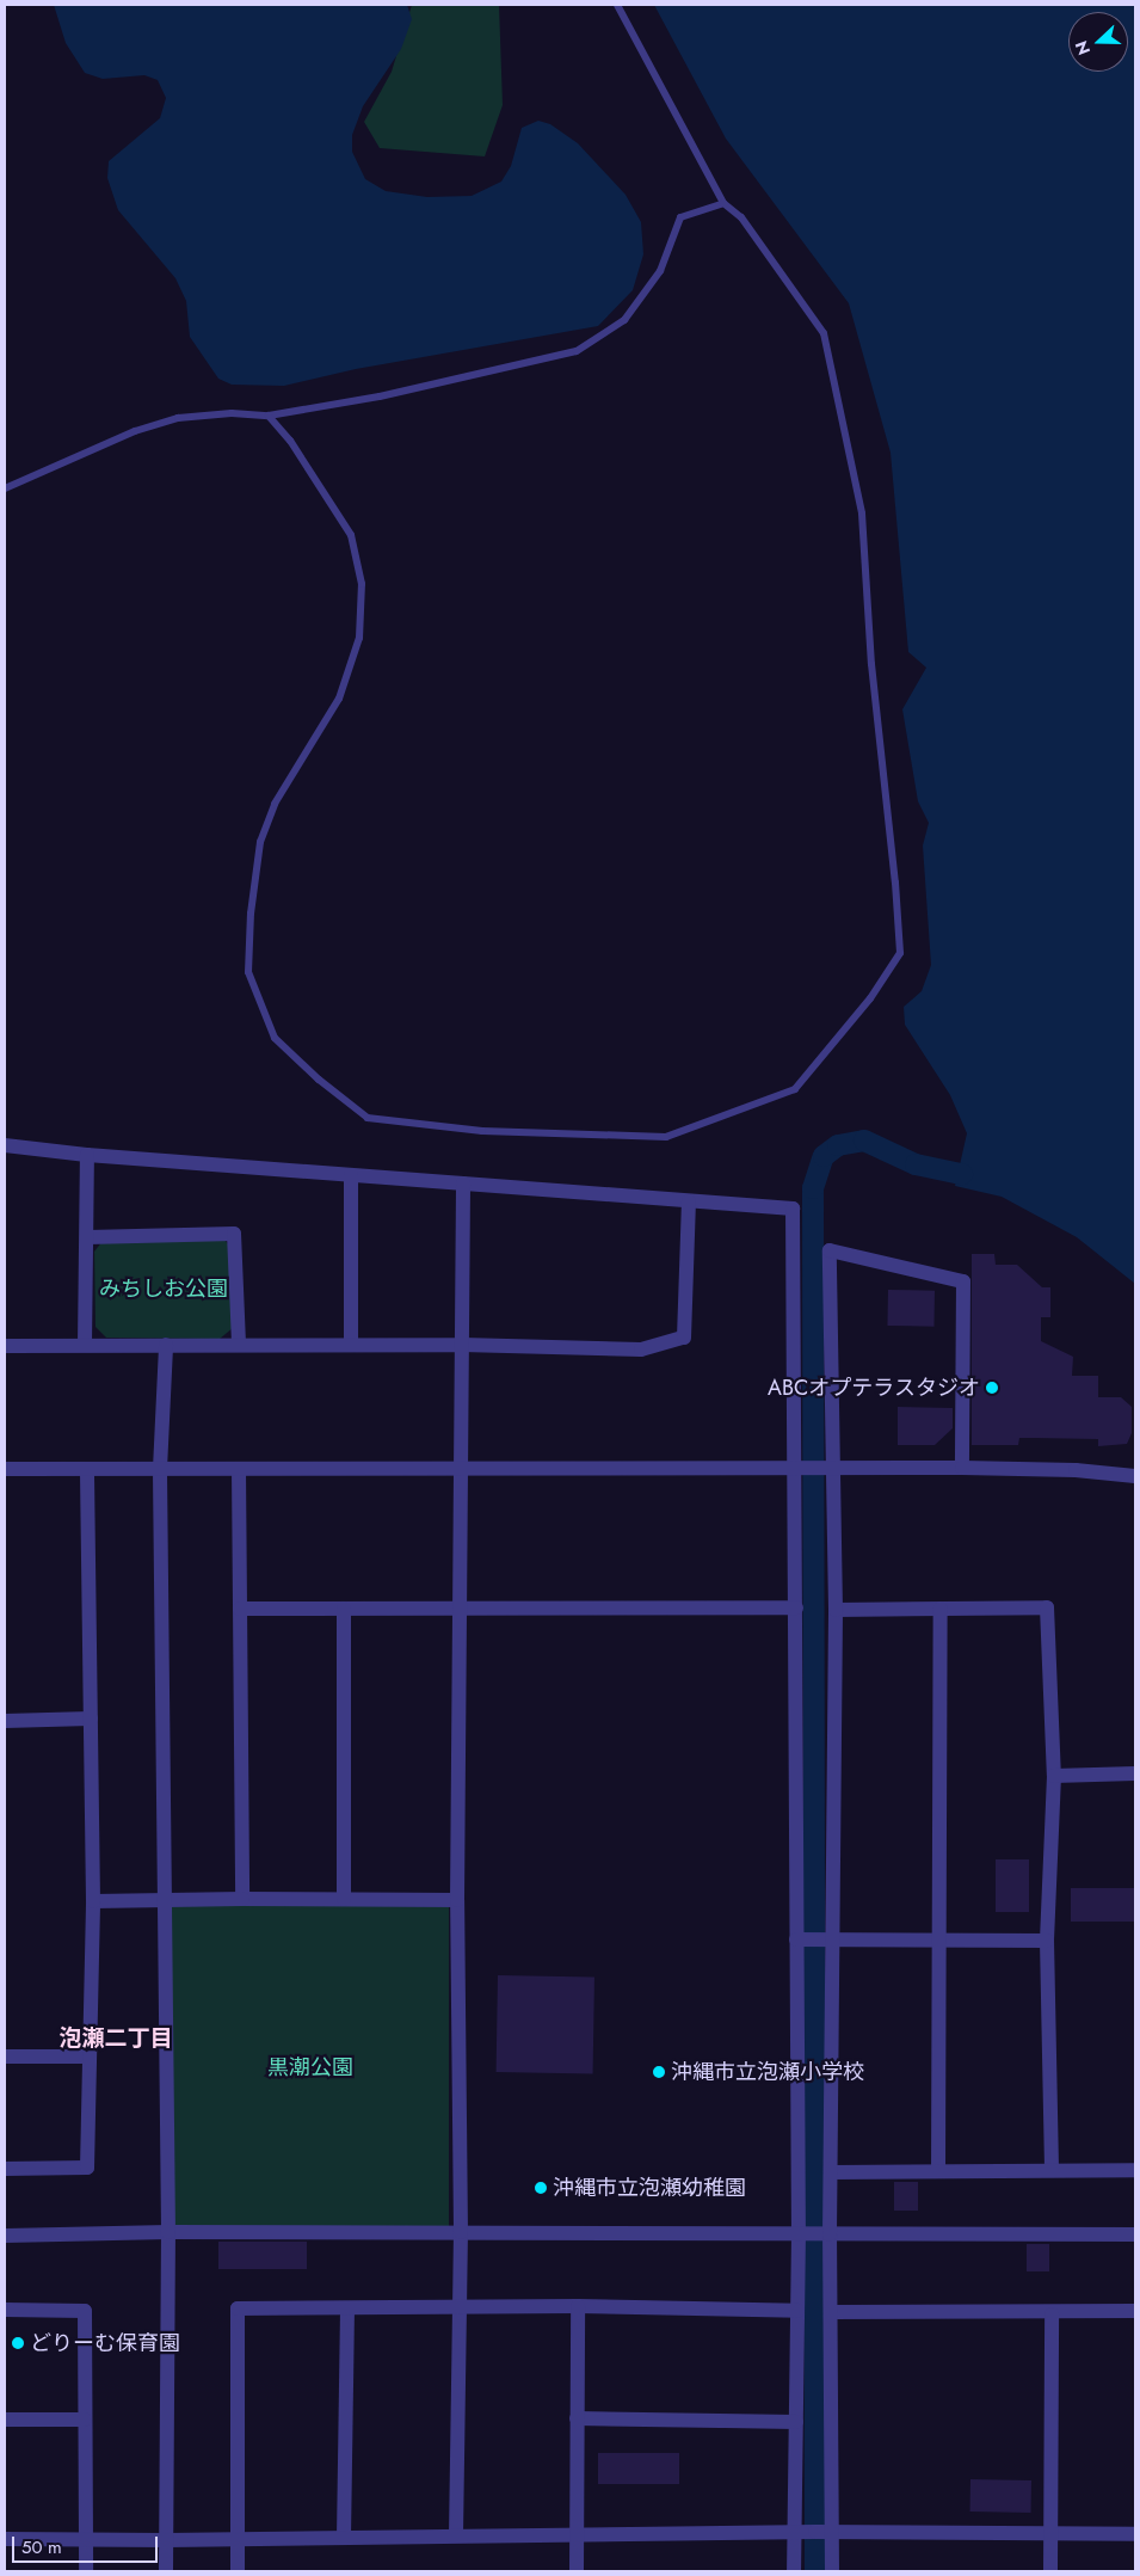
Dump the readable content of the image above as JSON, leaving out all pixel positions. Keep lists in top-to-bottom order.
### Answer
{
  "districts": ["泡瀬二丁目"],
  "parks": ["みちしお公園", "黒潮公園"],
  "places": [
    "ABCオプテラスタジオ",
    "沖縄市立泡瀬小学校",
    "沖縄市立泡瀬幼稚園",
    "どりーむ保育園"
  ],
  "scale_bar": "50 m",
  "north": "left"
}
